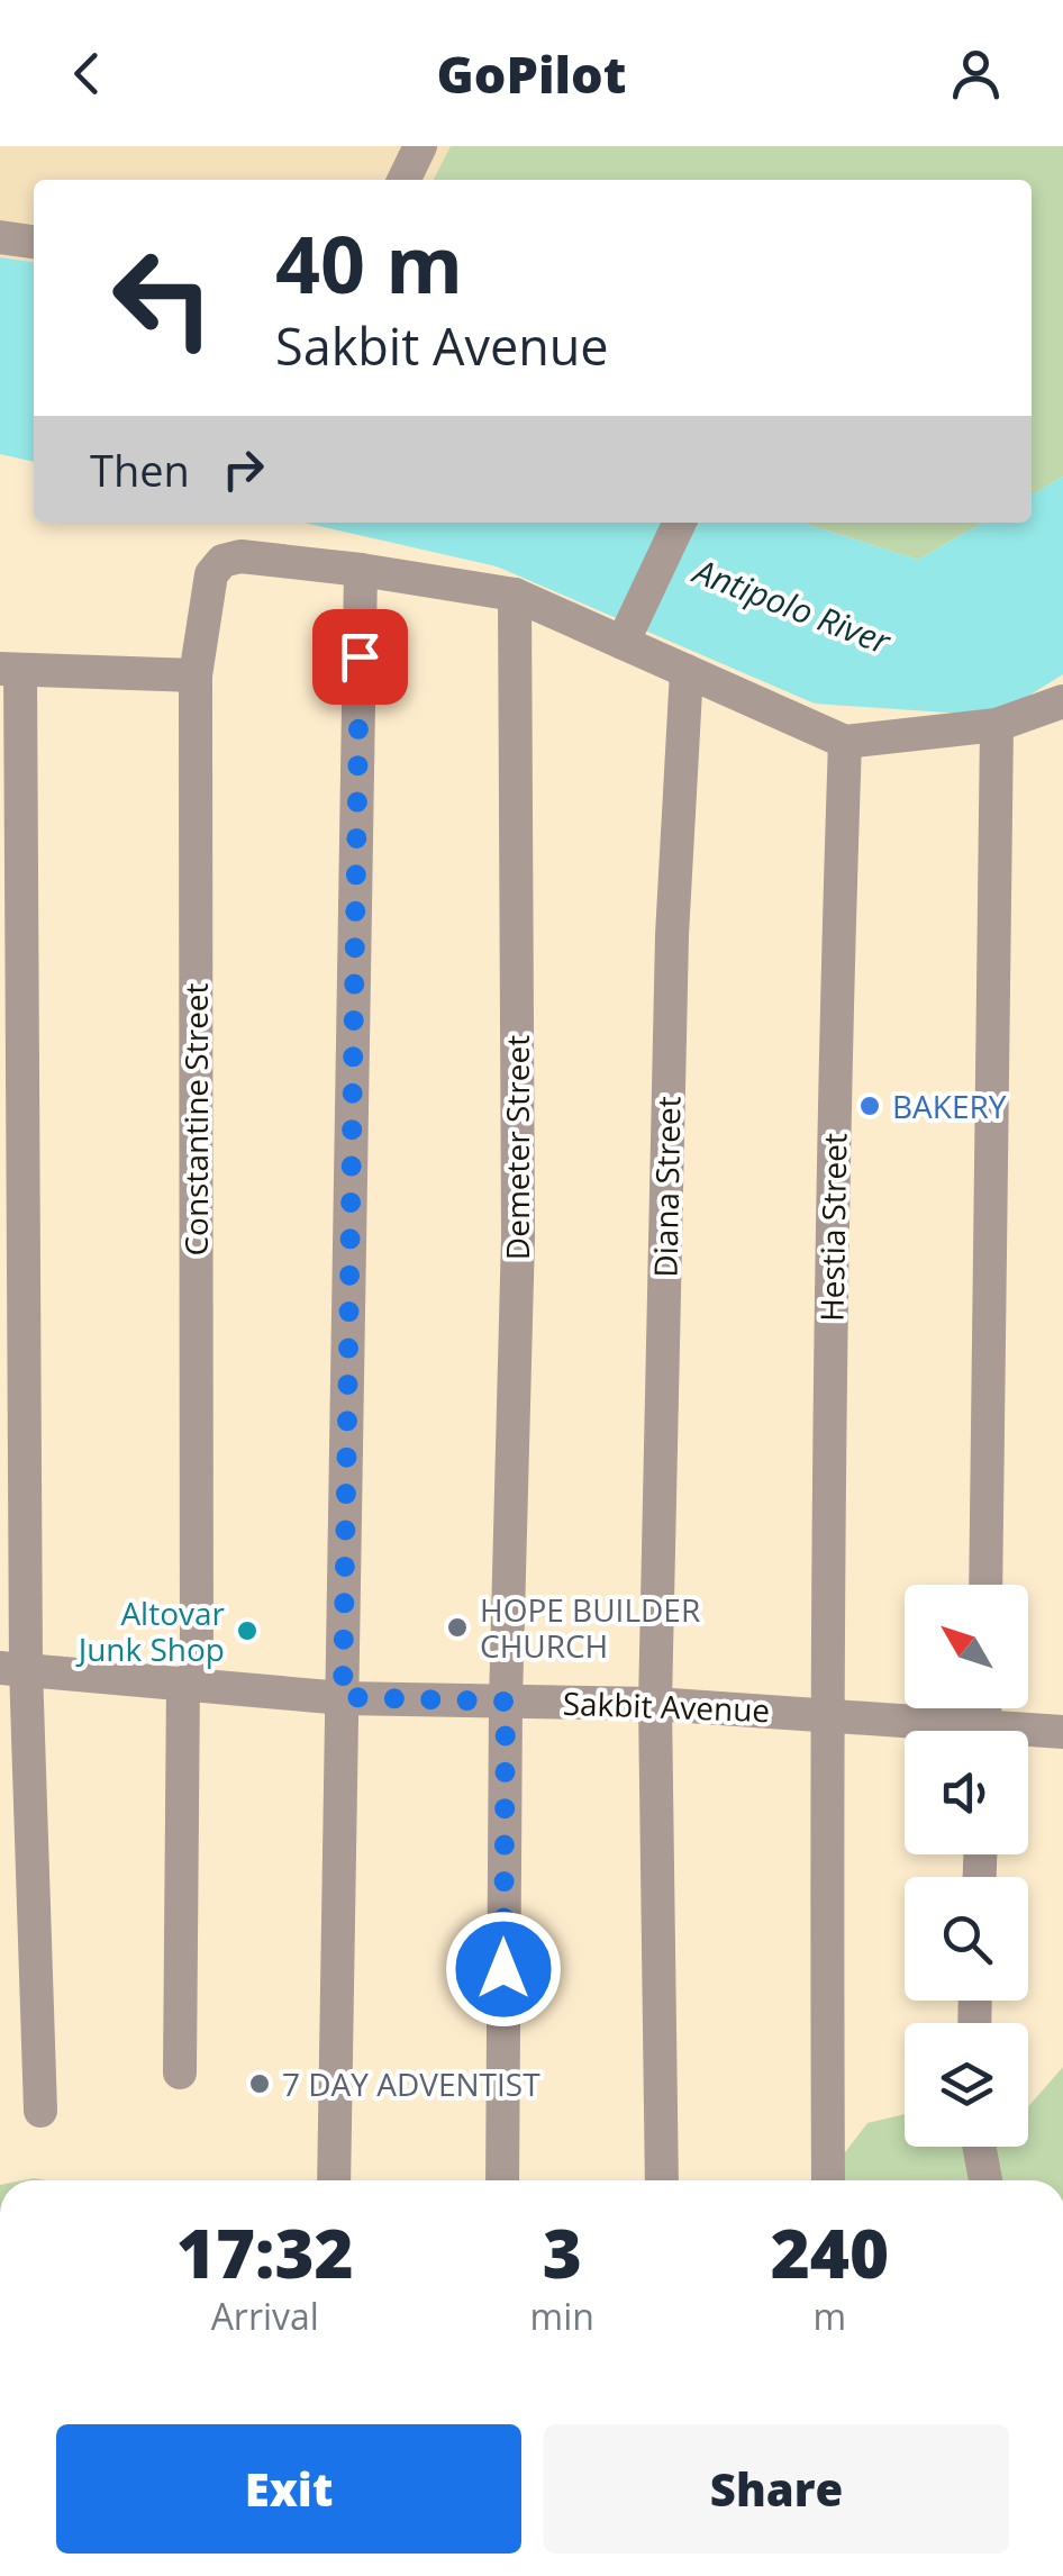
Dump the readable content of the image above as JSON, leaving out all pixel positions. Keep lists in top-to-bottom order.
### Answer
{
  "streets": {
    "street": [
      "Constantine Street",
      "Demeter Street",
      "Diana Street",
      "Hestia Street",
      "Sakbit Avenue"
    ]
  },
  "crossings": [
    ["Constantine Street", "Sakbit Avenue"],
    ["Demeter Street", "Sakbit Avenue"],
    ["Diana Street", "Sakbit Avenue"],
    ["Hestia Street", "Sakbit Avenue"]
  ],
  "water": ["Antipolo River"],
  "places": [
    "BAKERY",
    "HOPE BUILDER CHURCH",
    "Altovar Junk Shop",
    "7 DAY ADVENTIST"
  ],
  "north": "top left",
  "page": {
    "header": "GoPilot",
    "turn": ["40 m", "Sakbit Avenue"],
    "then": "Then",
    "eta": [
      "17:32",
      "Arrival",
      "3",
      "min",
      "240",
      "m"
    ],
    "buttons": ["Exit", "Share"]
  }
}
